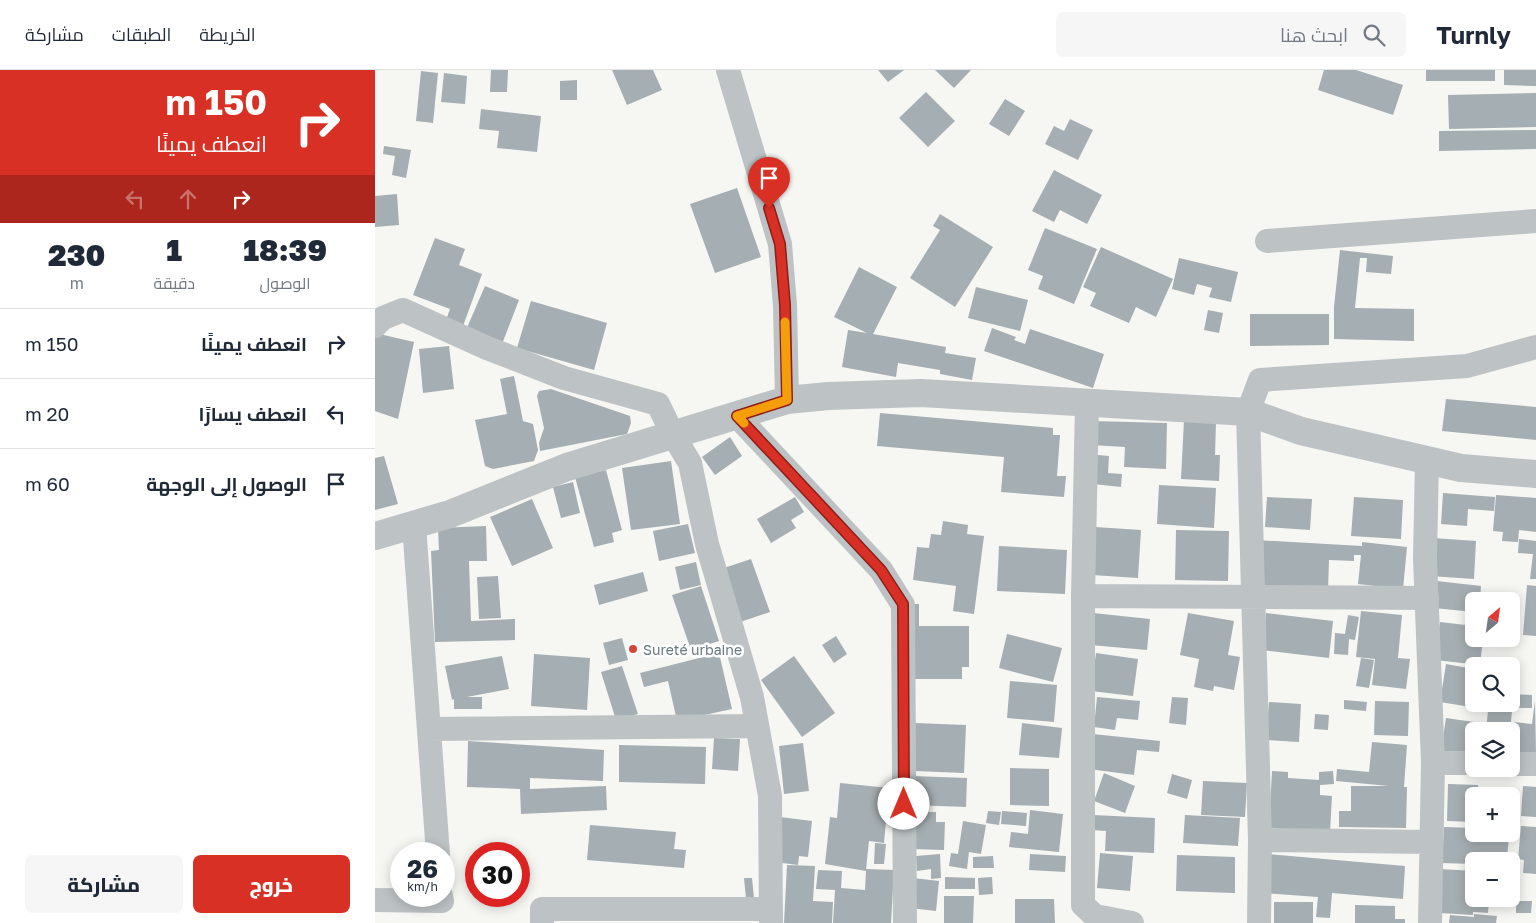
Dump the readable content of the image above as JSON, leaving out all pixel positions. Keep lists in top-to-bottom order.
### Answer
{
  "places": ["Sureté urbaine"],
  "north": "top right",
  "page": {
    "header": "Turnly",
    "search": "ابحث هنا",
    "nav": ["الخريطة", "الطبقات", "مشاركة"],
    "turn": ["150 m", "انعطف يمينًا"],
    "eta": [
      "18:39",
      "الوصول",
      "1",
      "دقيقة",
      "230",
      "m"
    ],
    "list": [
      {
        "name": "انعطف يمينًا",
        "value": "150 m"
      },
      {
        "name": "انعطف يسارًا",
        "value": "20 m"
      },
      {
        "name": "الوصول إلى الوجهة",
        "value": "60 m"
      }
    ],
    "map_buttons": ["+", "−"],
    "speed": "26 km/h",
    "limit": "30",
    "buttons": ["خروج", "مشاركة"]
  }
}
